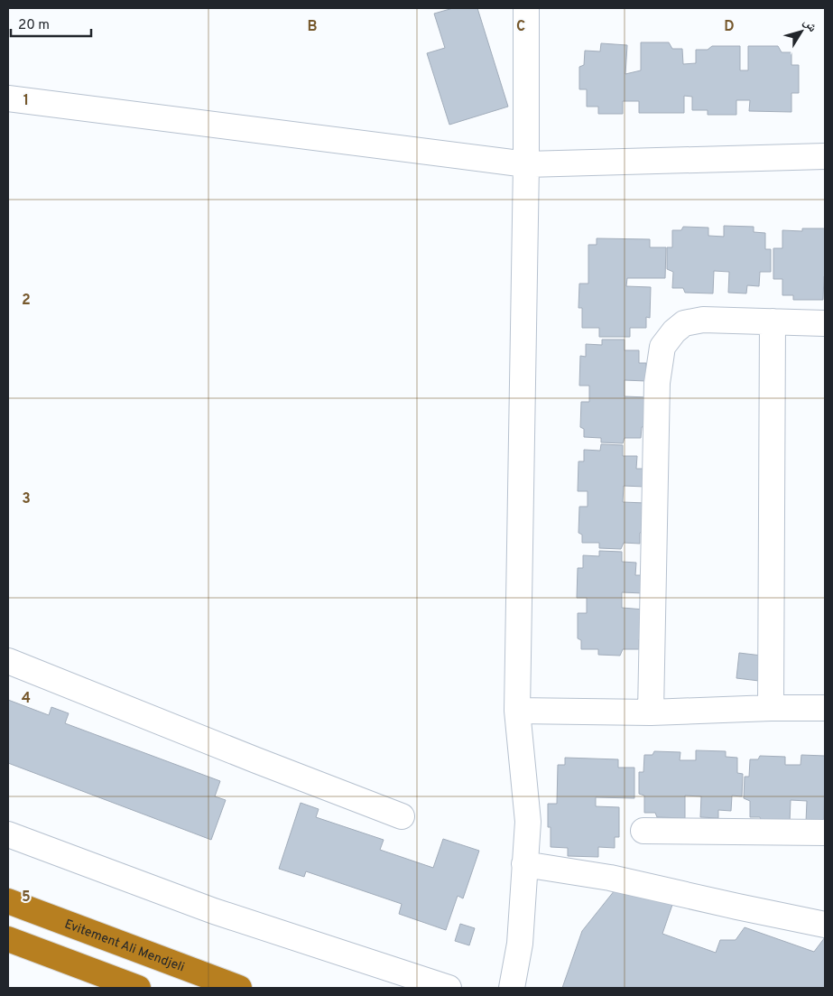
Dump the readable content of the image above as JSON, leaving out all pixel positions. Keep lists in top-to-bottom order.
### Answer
{
  "streets": {
    "highway": ["Evitement Ali Mendjeli"]
  },
  "scale_bar": "20 m",
  "north": "top right",
  "grid": {
    "columns": ["B", "C", "D"],
    "rows": [
      "1",
      "2",
      "3",
      "4",
      "5"
    ]
  }
}
